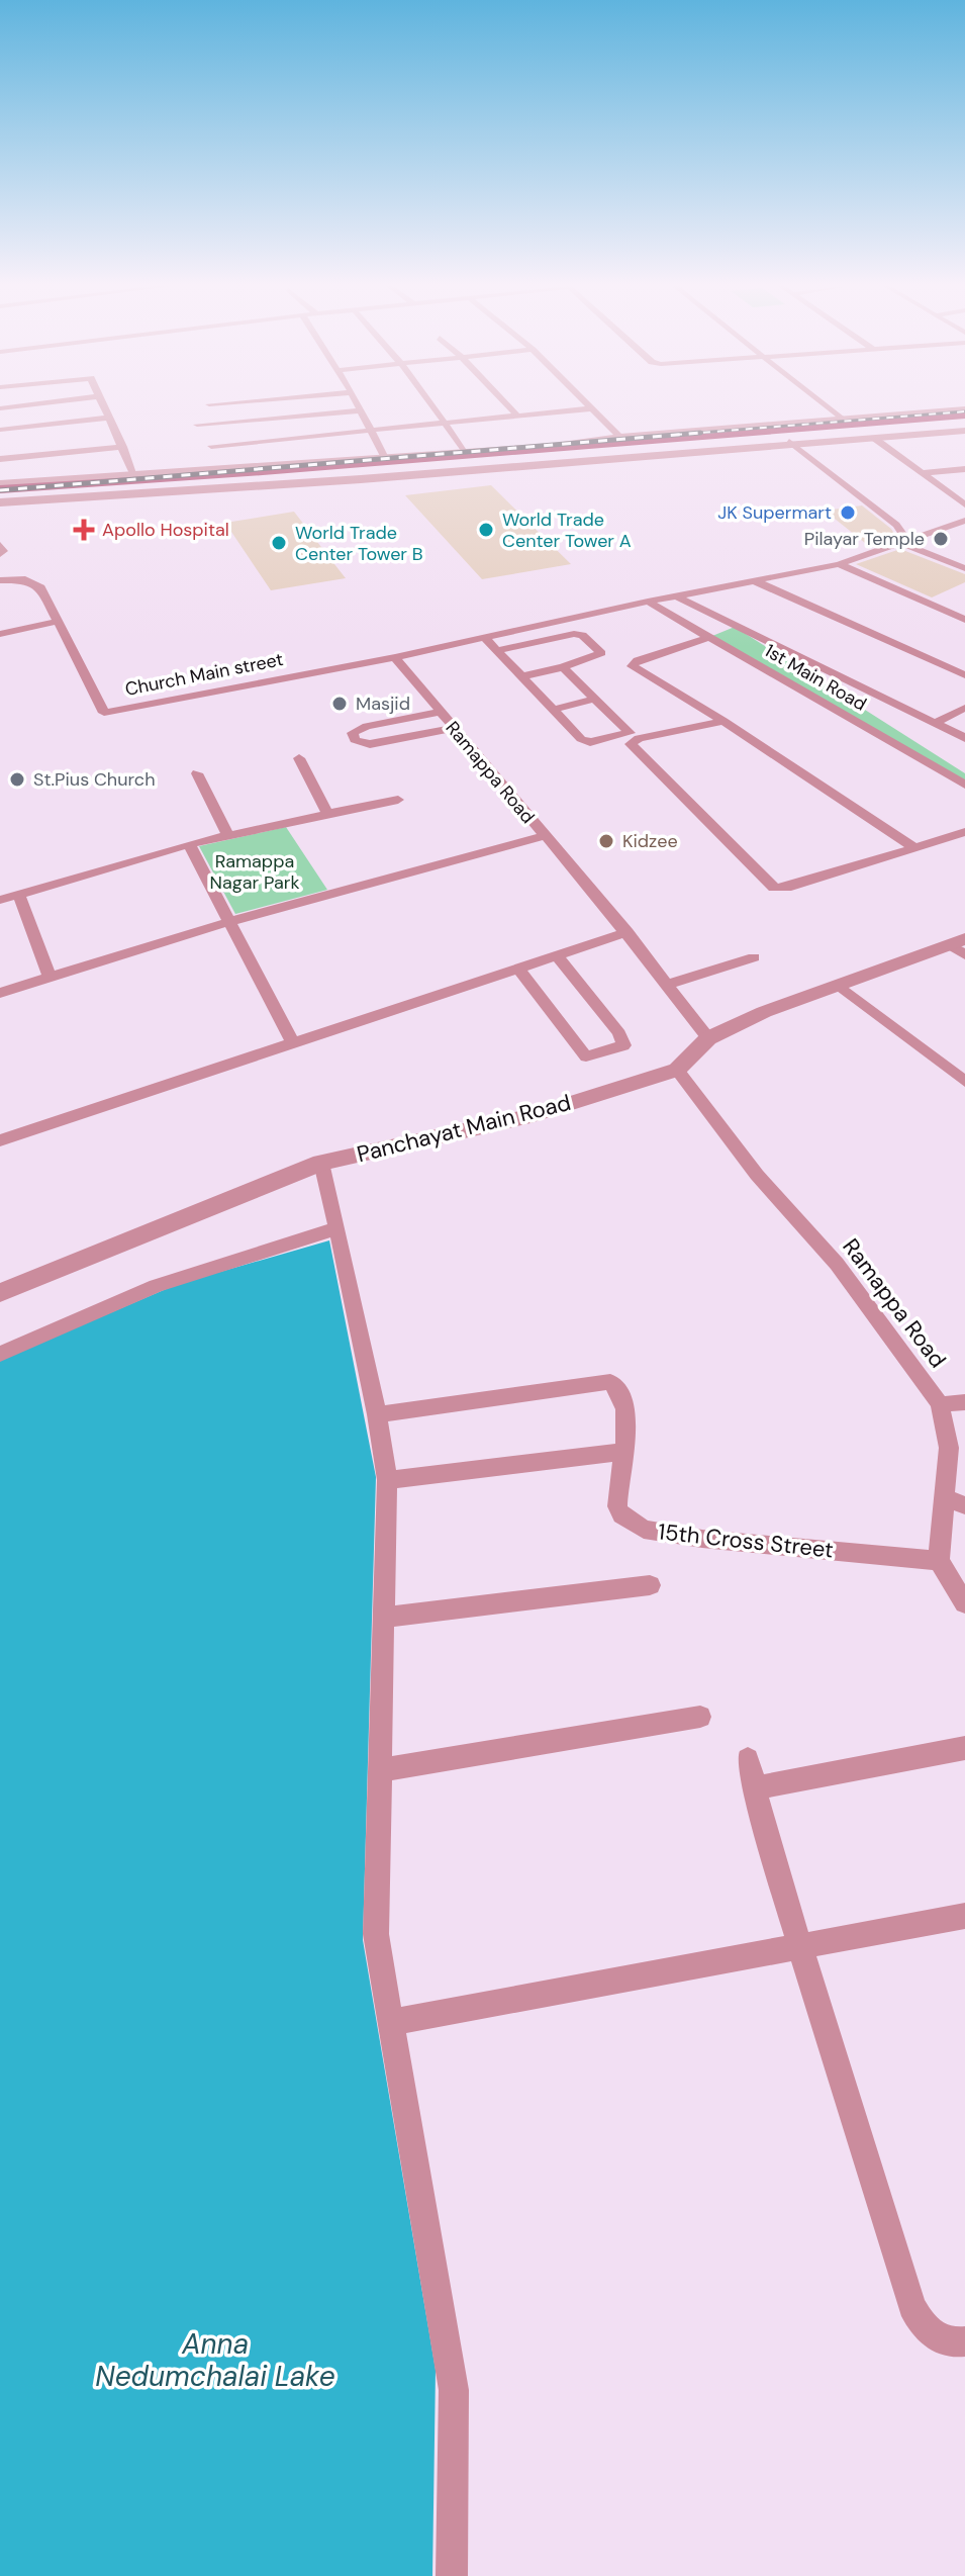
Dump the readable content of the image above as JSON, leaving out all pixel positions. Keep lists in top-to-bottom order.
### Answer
{
  "streets": {
    "street": [
      "Church Main street",
      "1st Main Road",
      "Ramappa Road",
      "Panchayat Main Road",
      "15th Cross Street"
    ]
  },
  "crossings": [
    ["Church Main street", "Ramappa Road"],
    ["Ramappa Road", "Panchayat Main Road"],
    ["Ramappa Road", "15th Cross Street"]
  ],
  "water": ["Anna Nedumchalai Lake"],
  "parks": ["Ramappa Nagar Park"],
  "places": {
    "other": [
      "JK Supermart",
      "World Trade Center Tower A",
      "Pilayar Temple",
      "World Trade Center Tower B",
      "Masjid",
      "St.Pius Church",
      "Kidzee"
    ],
    "health": ["Apollo Hospital"]
  }
}
